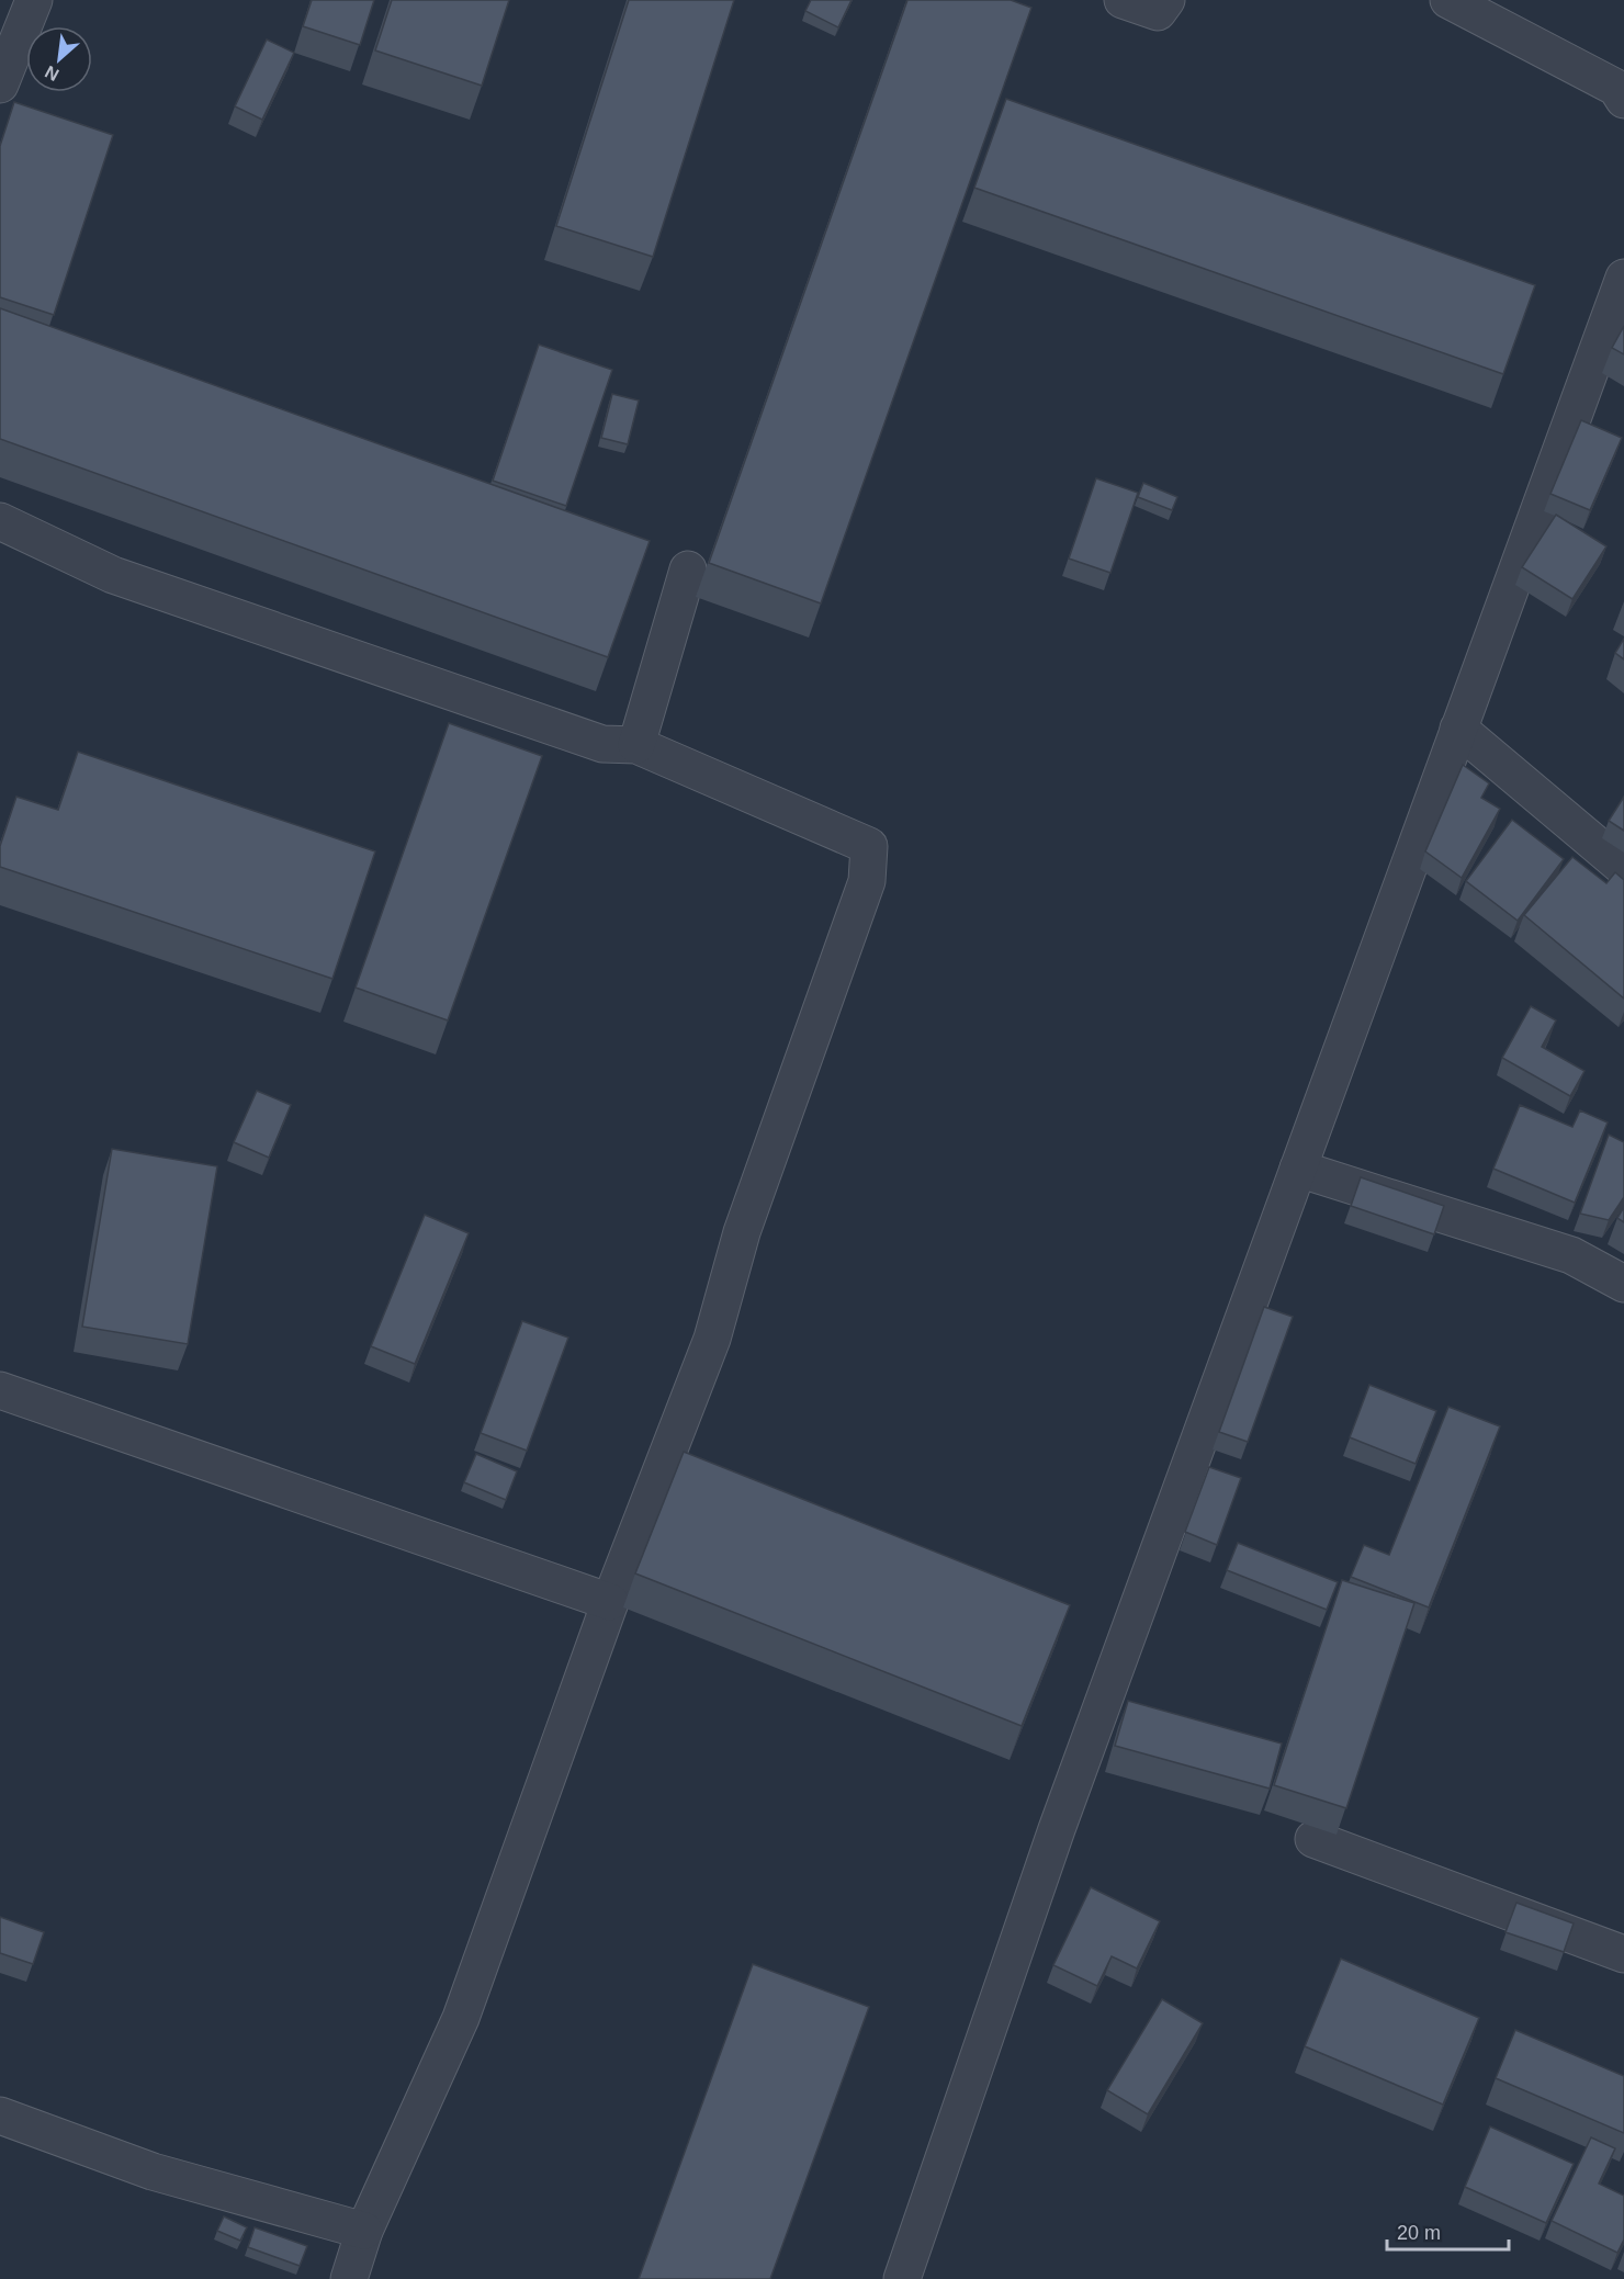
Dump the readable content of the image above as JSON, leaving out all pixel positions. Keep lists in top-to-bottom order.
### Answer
{
  "scale_bar": "20 m",
  "north": "bottom left"
}
